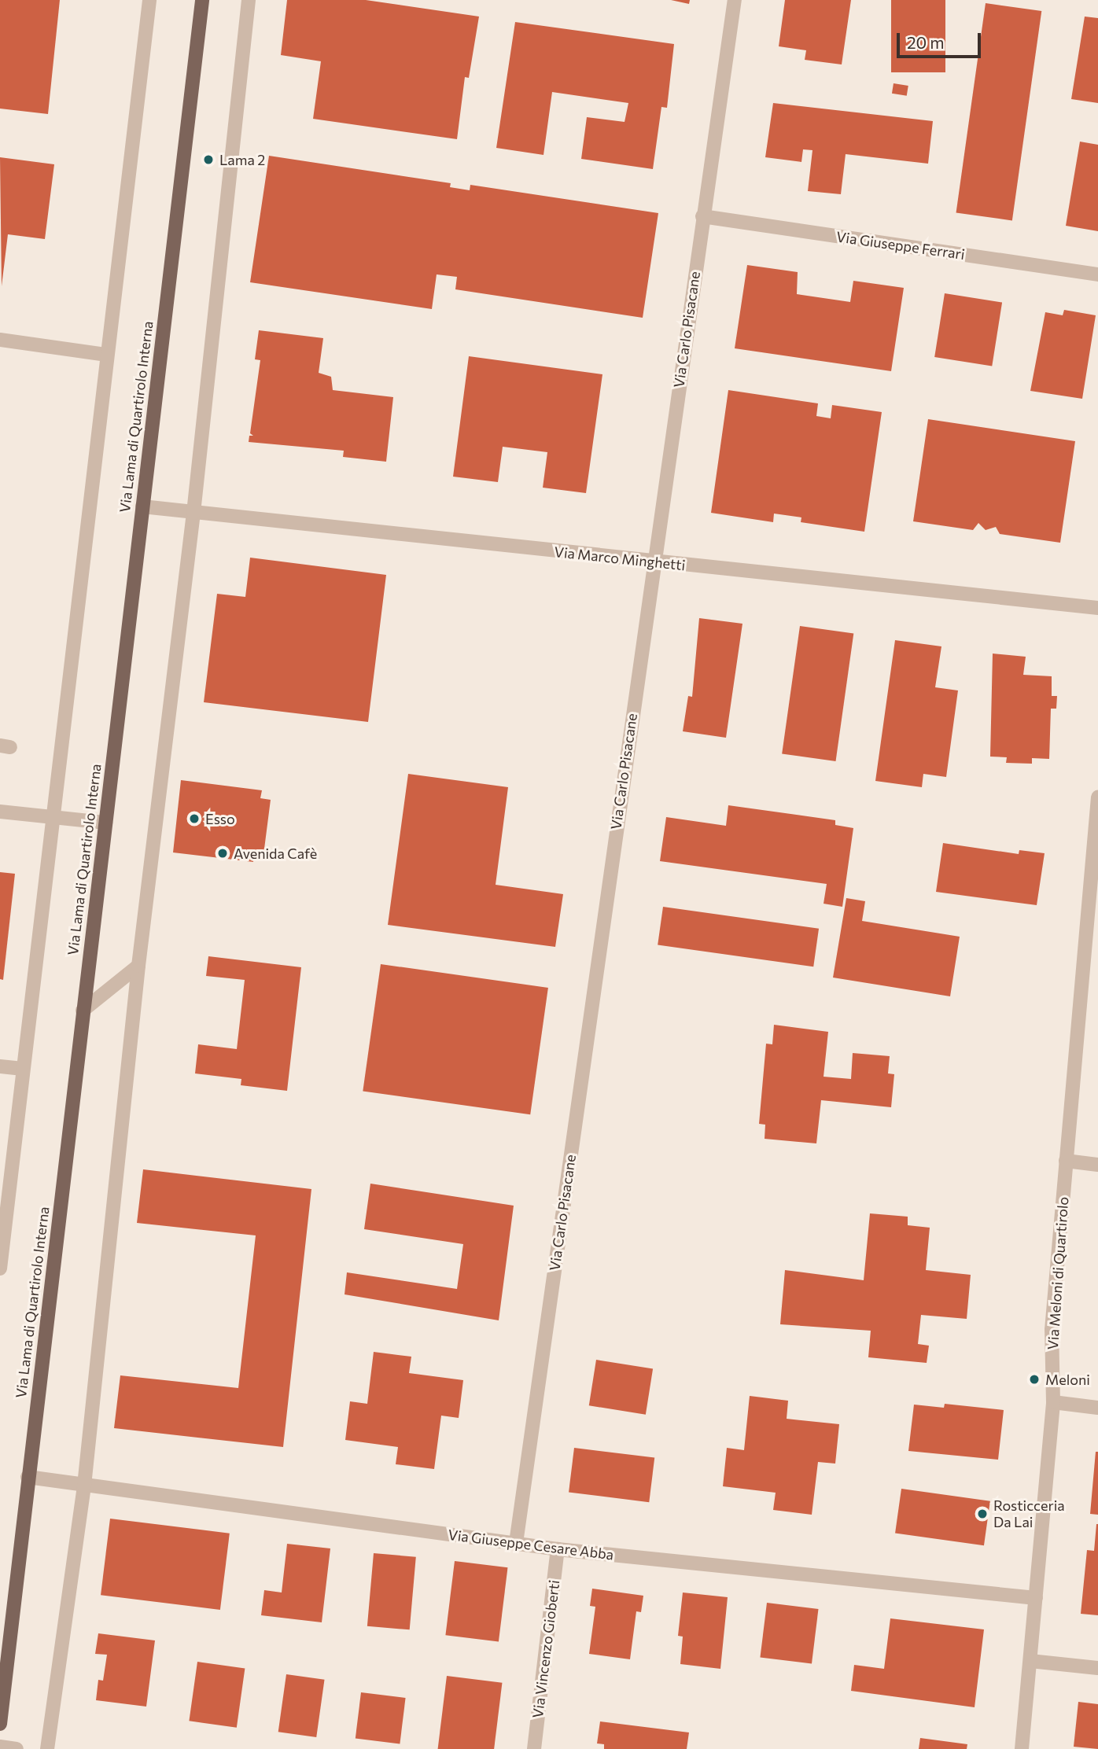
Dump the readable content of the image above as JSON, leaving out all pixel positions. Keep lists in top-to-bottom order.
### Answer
{
  "streets": {
    "main road": ["Via Lama di Quartirolo Interna"],
    "street": [
      "Via Giuseppe Ferrari",
      "Via Carlo Pisacane",
      "Via Marco Minghetti",
      "Via Meloni di Quartirolo",
      "Via Giuseppe Cesare Abba",
      "Via Vincenzo Gioberti"
    ]
  },
  "crossings": [
    ["Via Giuseppe Ferrari", "Via Carlo Pisacane"],
    ["Via Carlo Pisacane", "Via Marco Minghetti"],
    ["Via Carlo Pisacane", "Via Giuseppe Cesare Abba"],
    ["Via Lama di Quartirolo Interna", "Via Marco Minghetti"],
    ["Via Lama di Quartirolo Interna", "Via Giuseppe Cesare Abba"],
    ["Via Meloni di Quartirolo", "Via Giuseppe Cesare Abba"],
    ["Via Giuseppe Cesare Abba", "Via Vincenzo Gioberti"]
  ],
  "places": [
    "Lama 2",
    "Esso",
    "Avenida Cafè",
    "Meloni",
    "Rosticceria Da Lai"
  ],
  "scale_bar": "20 m"
}
